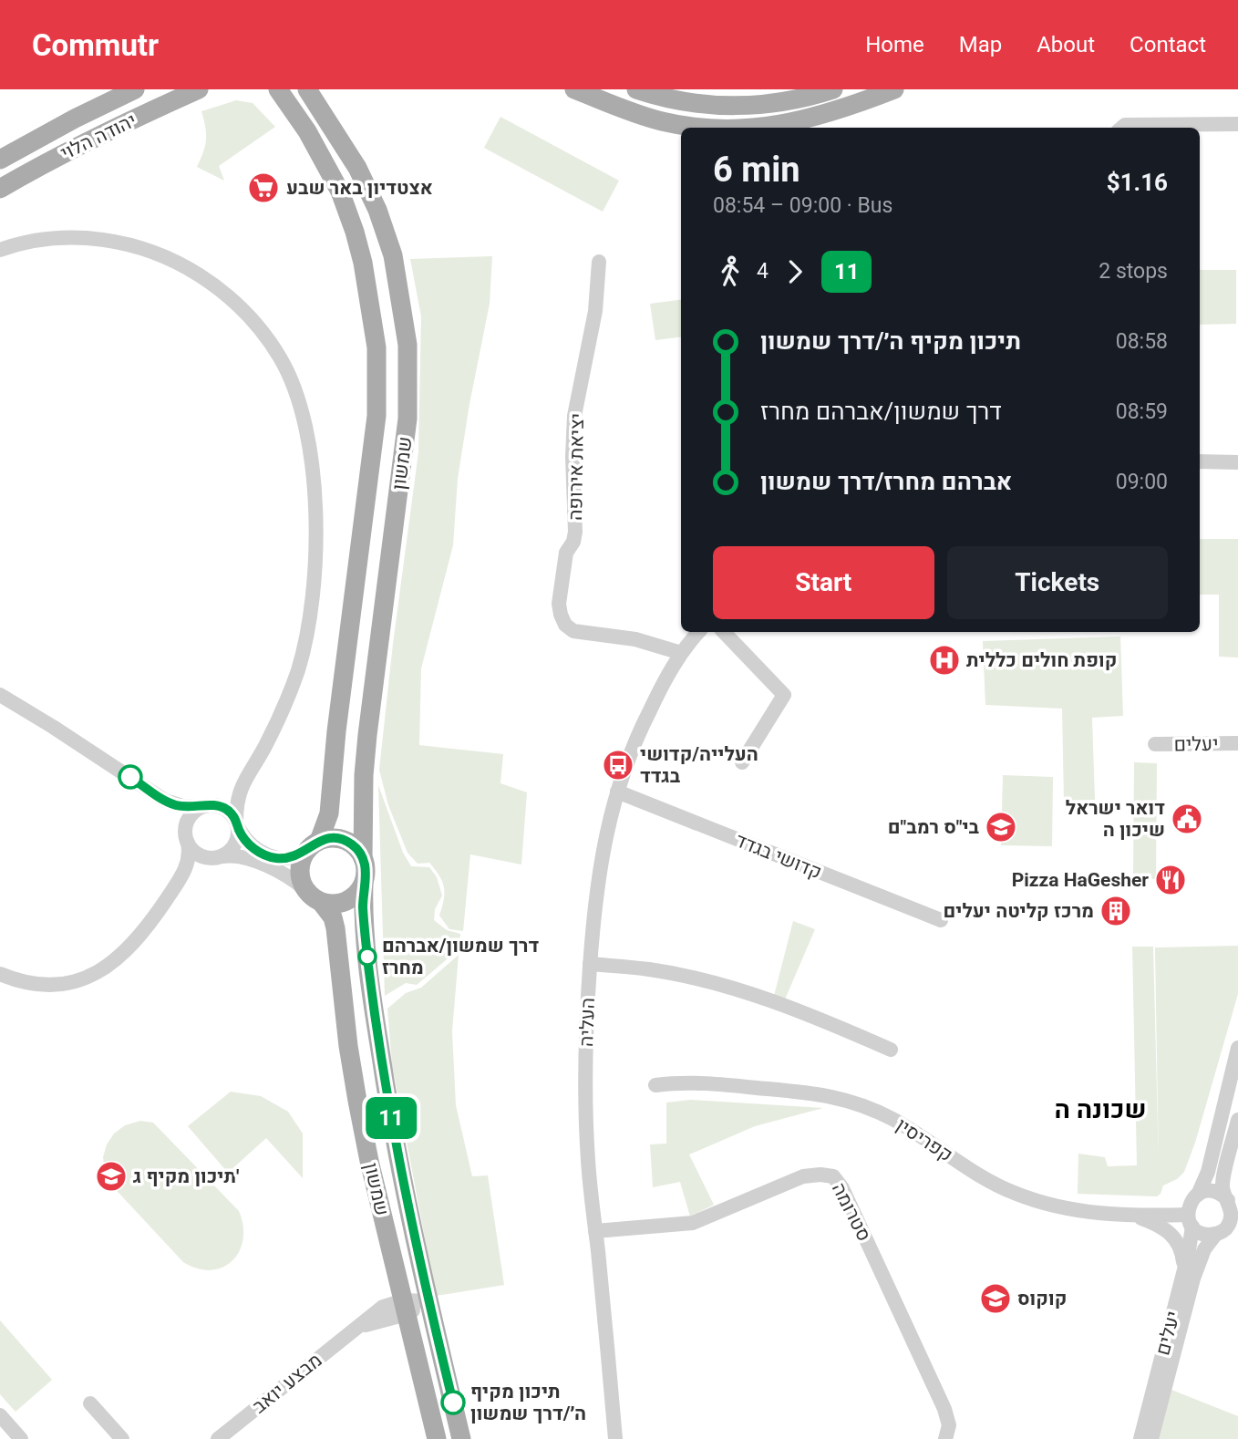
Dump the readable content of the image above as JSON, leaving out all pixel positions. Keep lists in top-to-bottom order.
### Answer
{
  "streets": {
    "main road": ["יהודה הלוי", "שמשון"],
    "street": [
      "יציאת אירופה",
      "יעלים",
      "קדושי בגדד",
      "העליה",
      "קפריסין",
      "סטרומה",
      "מבצע יואב"
    ]
  },
  "crossings": [
    ["שמשון", "מבצע יואב"],
    ["יציאת אירופה", "העליה"],
    ["יעלים", "קפריסין"],
    ["קדושי בגדד", "העליה"],
    ["העליה", "סטרומה"]
  ],
  "districts": ["שכונה ה"],
  "places": {
    "supermarket": ["אצטדיון באר שבע"],
    "hospital": ["קופת חולים כללית"],
    "bus stop": ["העלייה/קדושי בגדד"],
    "public building": ["דואר ישראל שיכון ה"],
    "school or university": ["בי\"ס רמב\"ם", "תיכון מקיף ג'", "קוקוס"],
    "restaurant": ["Pizza HaGesher"],
    "building": ["מרכז קליטה יעלים"],
    "other": ["דרך שמשון/אברהם מחרז", "תיכון מקיף ה׳/דרך שמשון"]
  },
  "lines": ["bus line 11"],
  "page": {
    "header": "Commutr",
    "nav": [
      "Home",
      "Map",
      "About",
      "Contact"
    ],
    "on_map": "11",
    "heading": ["6 min", "08:54 – 09:00 · Bus", "$1.16"],
    "legs": ["4", "11", "2 stops"],
    "list": [
      {
        "name": "תיכון מקיף ה׳/דרך שמשון",
        "value": "08:58"
      },
      {
        "name": "דרך שמשון/אברהם מחרז",
        "value": "08:59"
      },
      {
        "name": "אברהם מחרז/דרך שמשון",
        "value": "09:00"
      }
    ],
    "buttons": ["Start", "Tickets"]
  }
}
